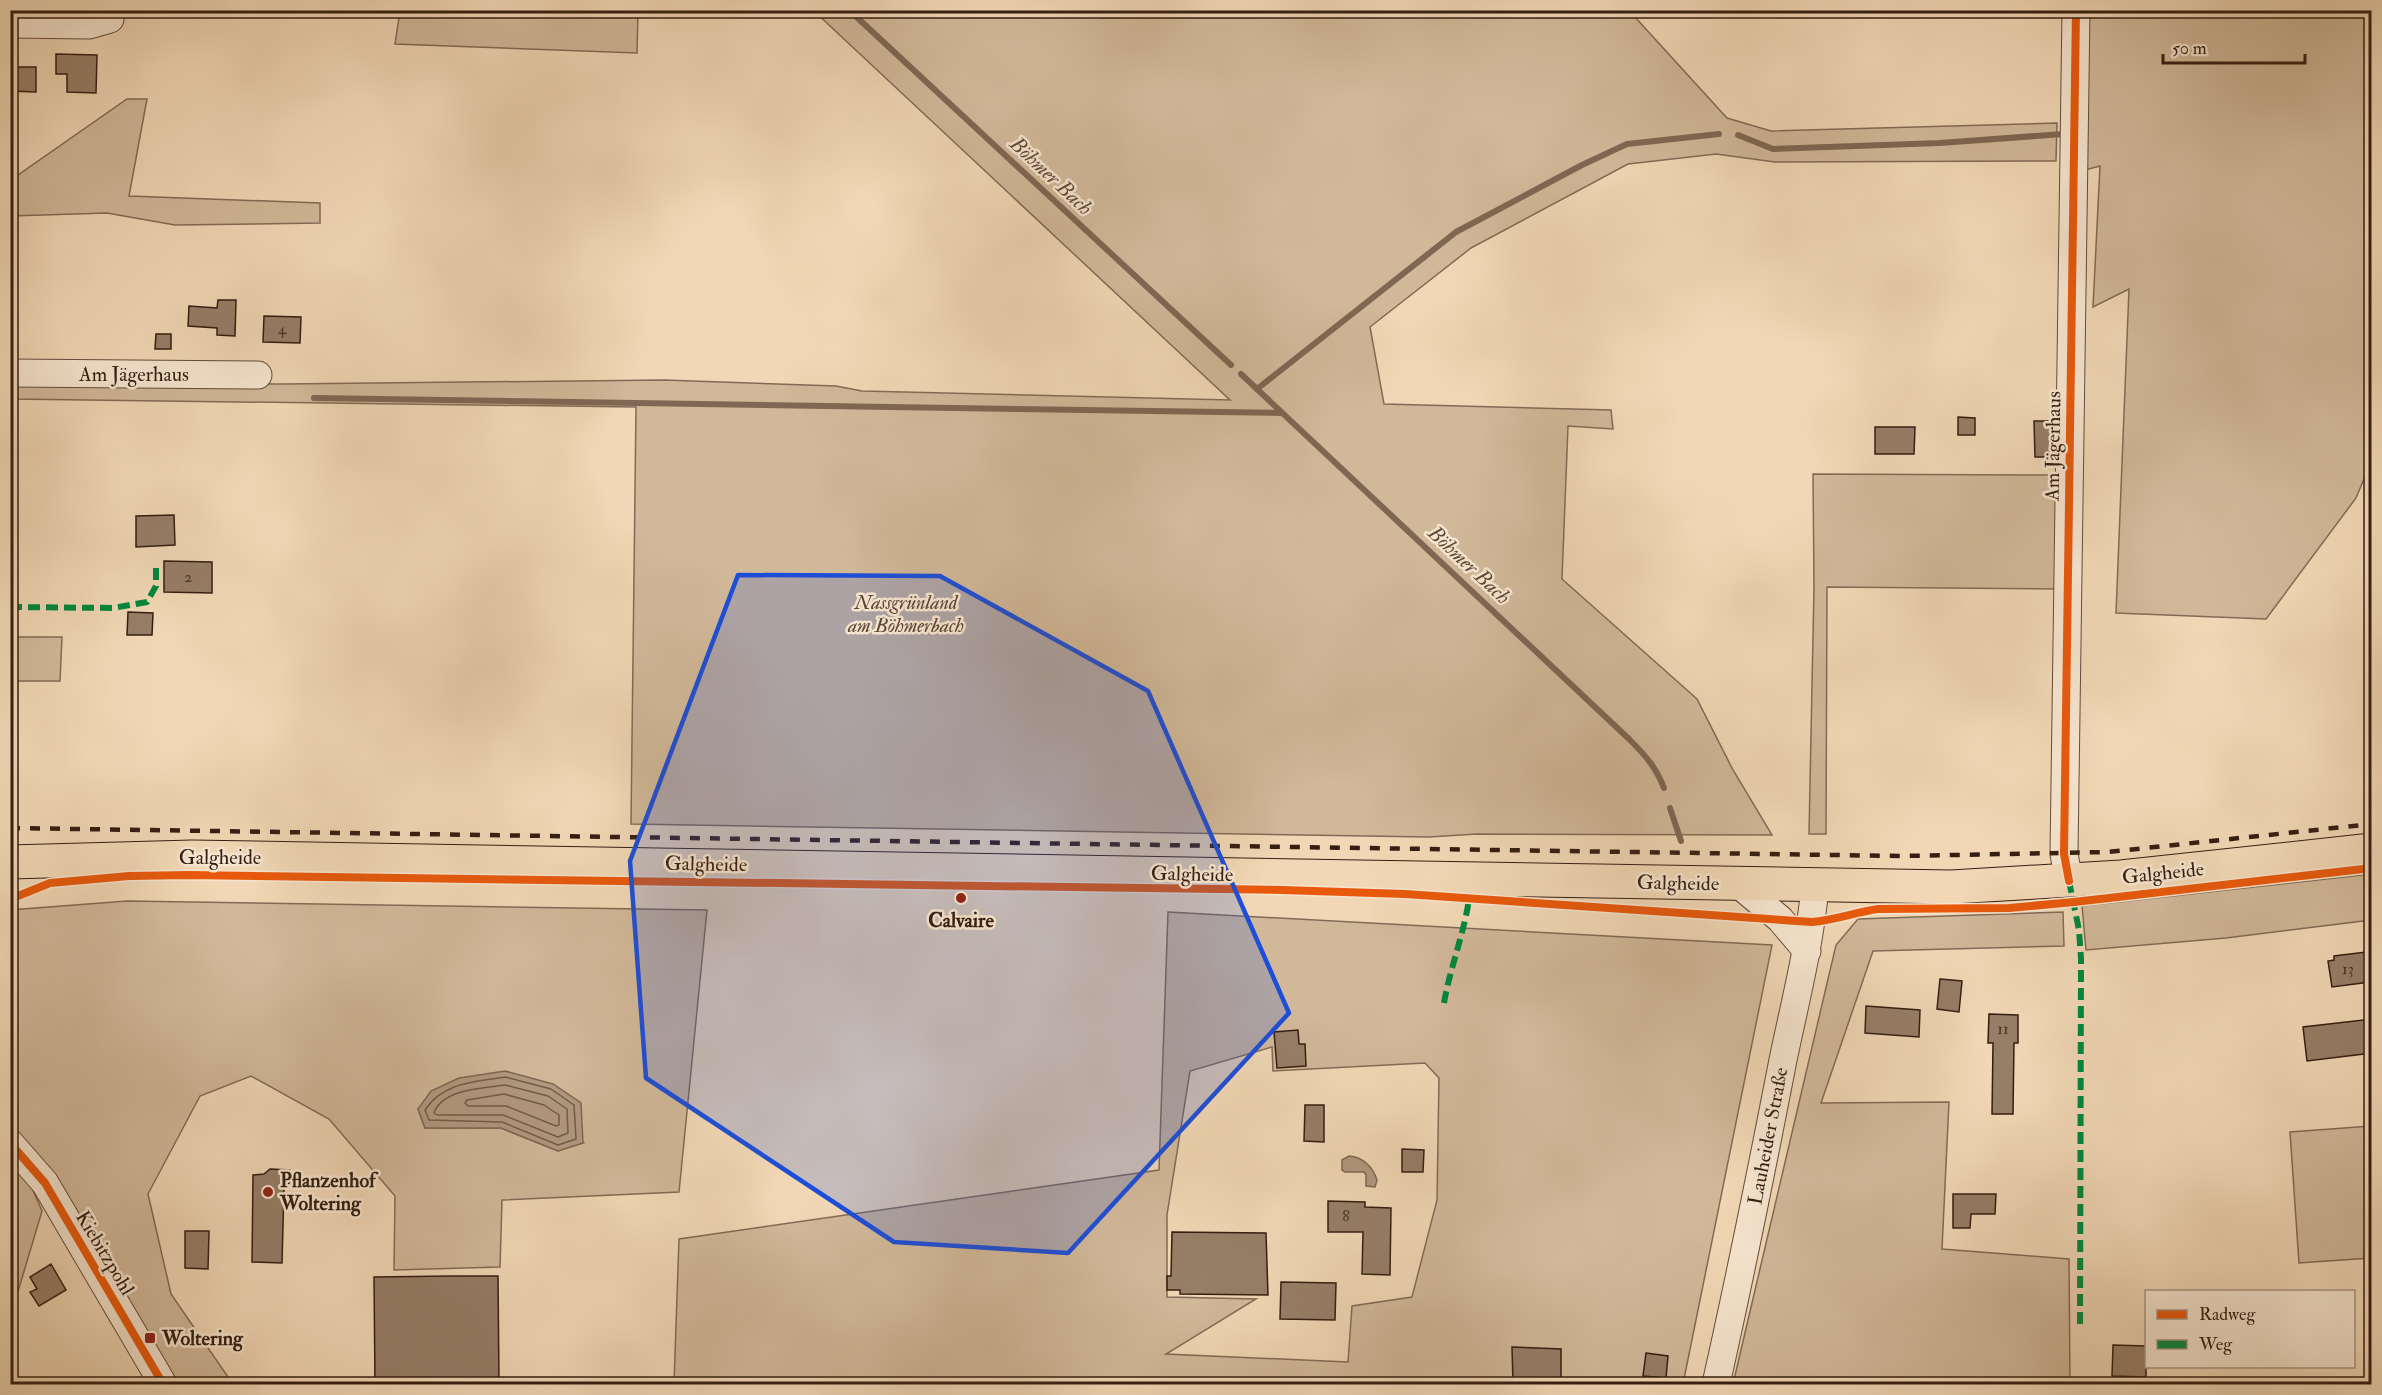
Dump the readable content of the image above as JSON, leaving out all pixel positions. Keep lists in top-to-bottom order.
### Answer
{
  "streets": {
    "main road": ["Galgheide"],
    "street": ["Am Jägerhaus", "Lauheider Straße", "Kiebitzpohl"]
  },
  "crossings": [
    ["Am Jägerhaus", "Galgheide"],
    ["Galgheide", "Lauheider Straße"]
  ],
  "water": ["Böhmer Bach"],
  "parks": ["Nassgrünland am Böhmerbach"],
  "places": {
    "other": ["Calvaire", "Pflanzenhof Woltering"],
    "transit": ["Woltering"]
  },
  "house_numbers": [
    "4",
    "2",
    "13",
    "11",
    "8"
  ],
  "legend": ["Radweg", "Weg"],
  "scale_bar": "50 m"
}
